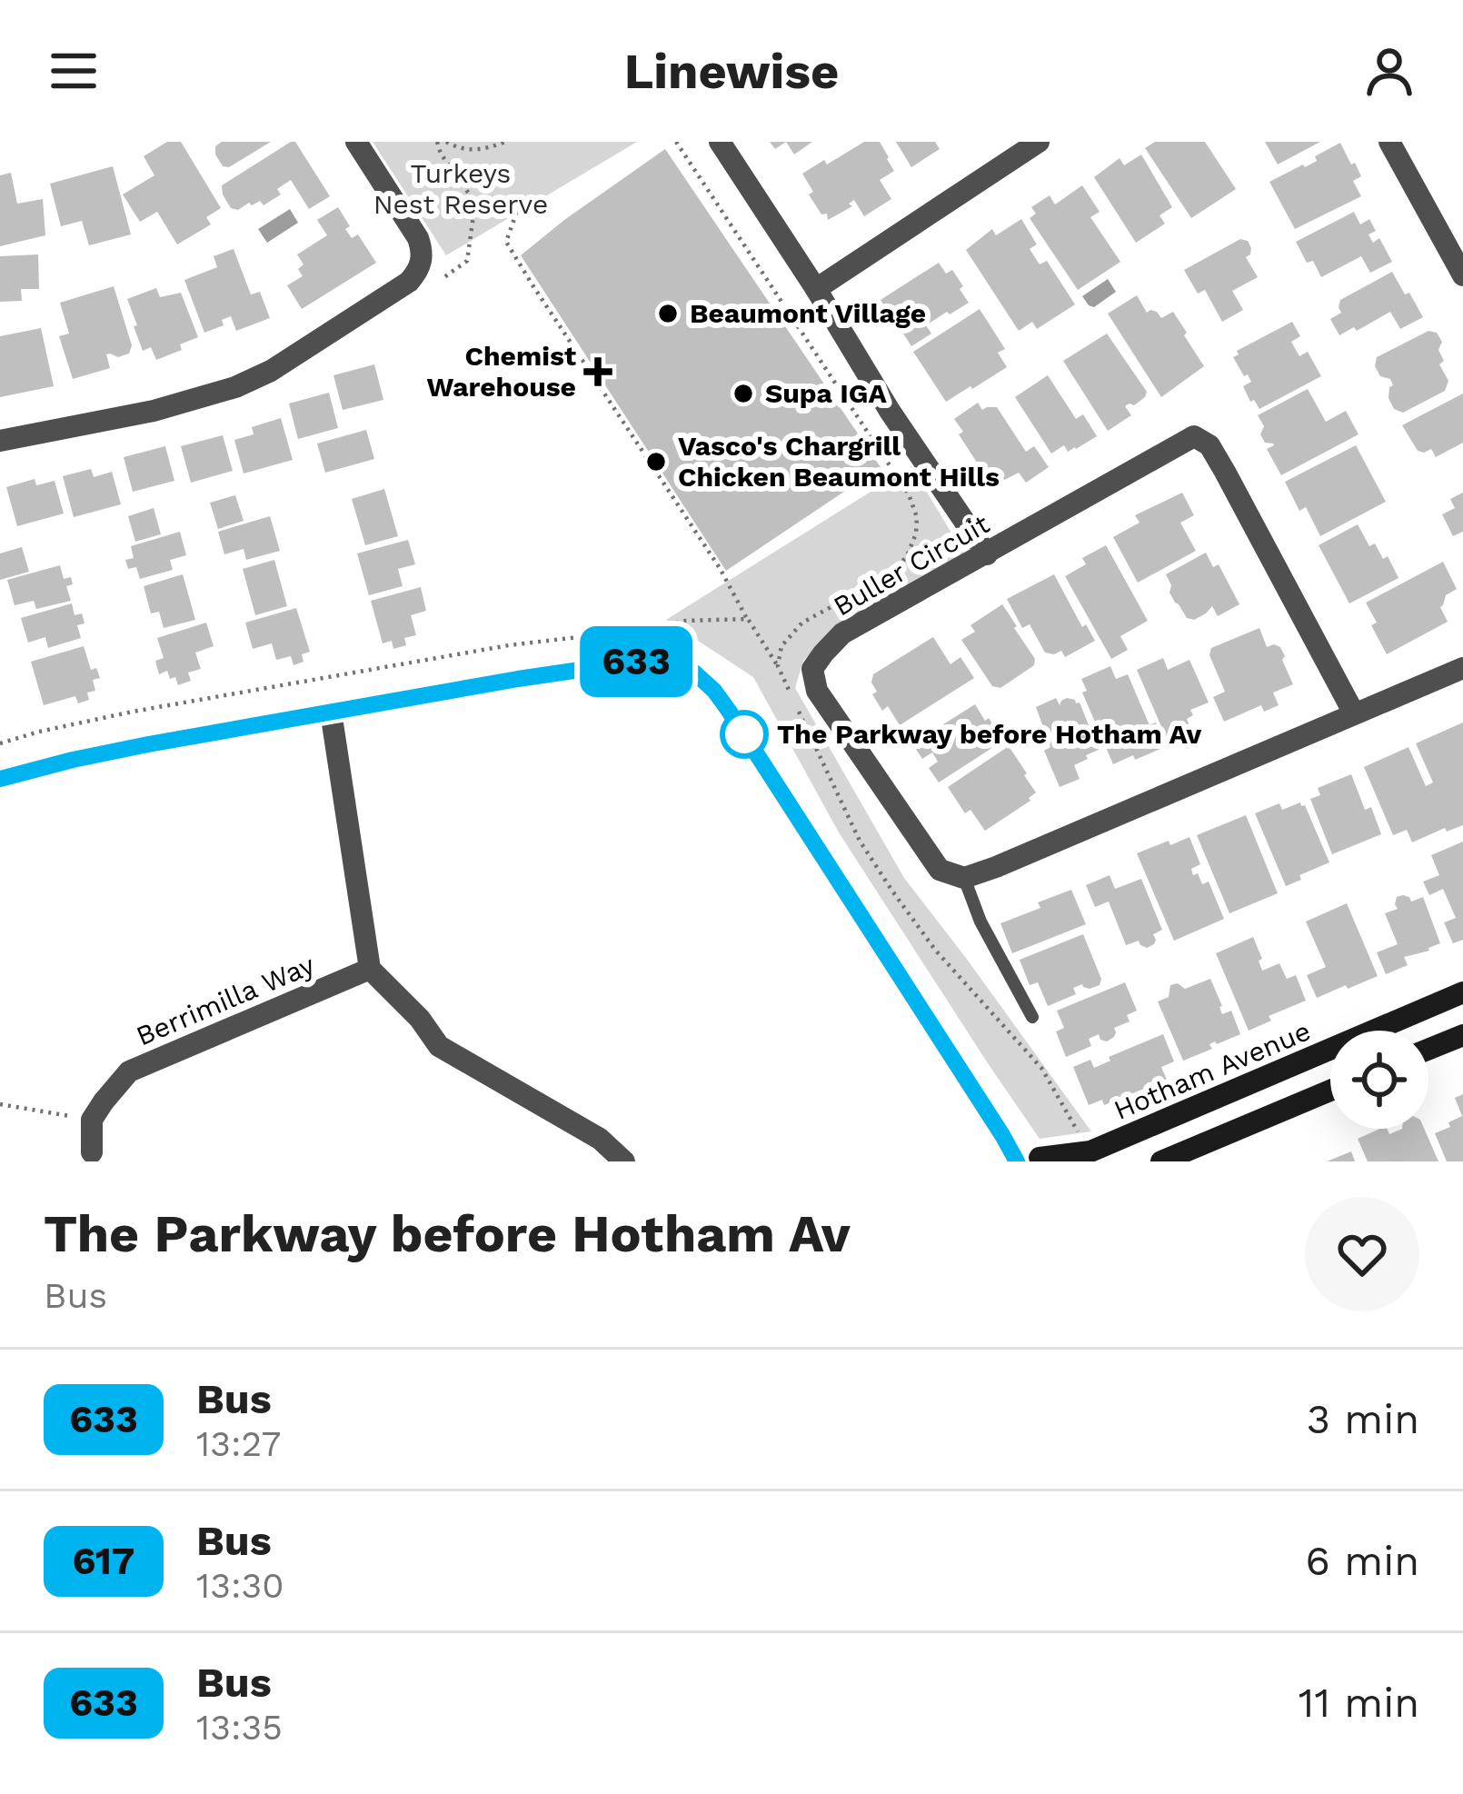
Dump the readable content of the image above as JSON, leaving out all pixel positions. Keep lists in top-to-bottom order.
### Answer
{
  "streets": {
    "street": ["Buller Circuit", "Berrimilla Way", "Hotham Avenue"]
  },
  "parks": ["Turkeys Nest Reserve"],
  "places": {
    "other": [
      "Beaumont Village",
      "Supa IGA",
      "Vasco's Chargrill Chicken Beaumont Hills",
      "The Parkway before Hotham Av"
    ],
    "health": ["Chemist Warehouse"]
  },
  "lines": ["bus line 633"],
  "page": {
    "header": "Linewise",
    "on_map": "633",
    "heading": ["The Parkway before Hotham Av", "Bus"],
    "list": [
      {
        "mark": "633",
        "name": "Bus",
        "note": "13:27",
        "value": "3 min"
      },
      {
        "mark": "617",
        "name": "Bus",
        "note": "13:30",
        "value": "6 min"
      },
      {
        "mark": "633",
        "name": "Bus",
        "note": "13:35",
        "value": "11 min"
      }
    ]
  }
}
